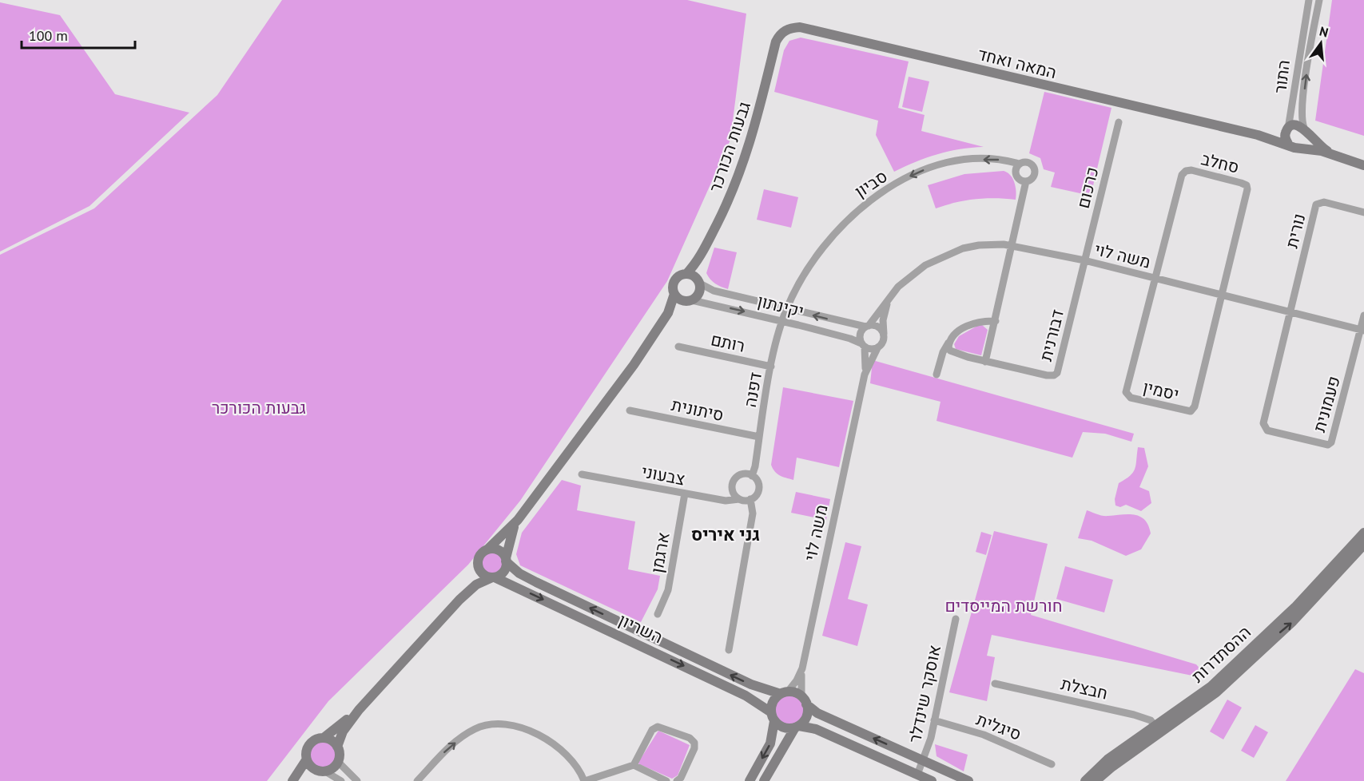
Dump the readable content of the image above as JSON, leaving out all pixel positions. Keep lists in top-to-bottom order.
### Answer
{
  "streets": {
    "street": [
      "המאה ואחד",
      "התור",
      "גבעות הכורכר",
      "סחלב",
      "סביון",
      "כרכום",
      "נורית",
      "משה לוי",
      "יקינתון",
      "דבורנית",
      "רותם",
      "דפנה",
      "יסמין",
      "פעמונית",
      "סיתונית",
      "צבעוני",
      "ארגמן",
      "השריון",
      "ההסתדרות",
      "חבצלת",
      "אוסקר שינדלר",
      "סיגלית"
    ]
  },
  "crossings": [
    ["המאה ואחד", "התור"],
    ["המאה ואחד", "גבעות הכורכר"],
    ["גבעות הכורכר", "יקינתון"],
    ["סחלב", "משה לוי"],
    ["סחלב", "יסמין"],
    ["סביון", "יקינתון"],
    ["סביון", "דפנה"],
    ["כרכום", "משה לוי"],
    ["כרכום", "דבורנית"],
    ["נורית", "משה לוי"],
    ["נורית", "פעמונית"],
    ["משה לוי", "יקינתון"],
    ["משה לוי", "דבורנית"],
    ["משה לוי", "יסמין"],
    ["משה לוי", "פעמונית"],
    ["משה לוי", "השריון"],
    ["יקינתון", "דפנה"],
    ["רותם", "דפנה"],
    ["דפנה", "סיתונית"],
    ["דפנה", "צבעוני"],
    ["צבעוני", "ארגמן"],
    ["ההסתדרות", "חבצלת"],
    ["אוסקר שינדלר", "סיגלית"]
  ],
  "one_way": ["סביון"],
  "districts": ["גני איריס"],
  "parks": ["גבעות הכורכר", "חורשת המייסדים"],
  "scale_bar": "100 m",
  "north": "top"
}
